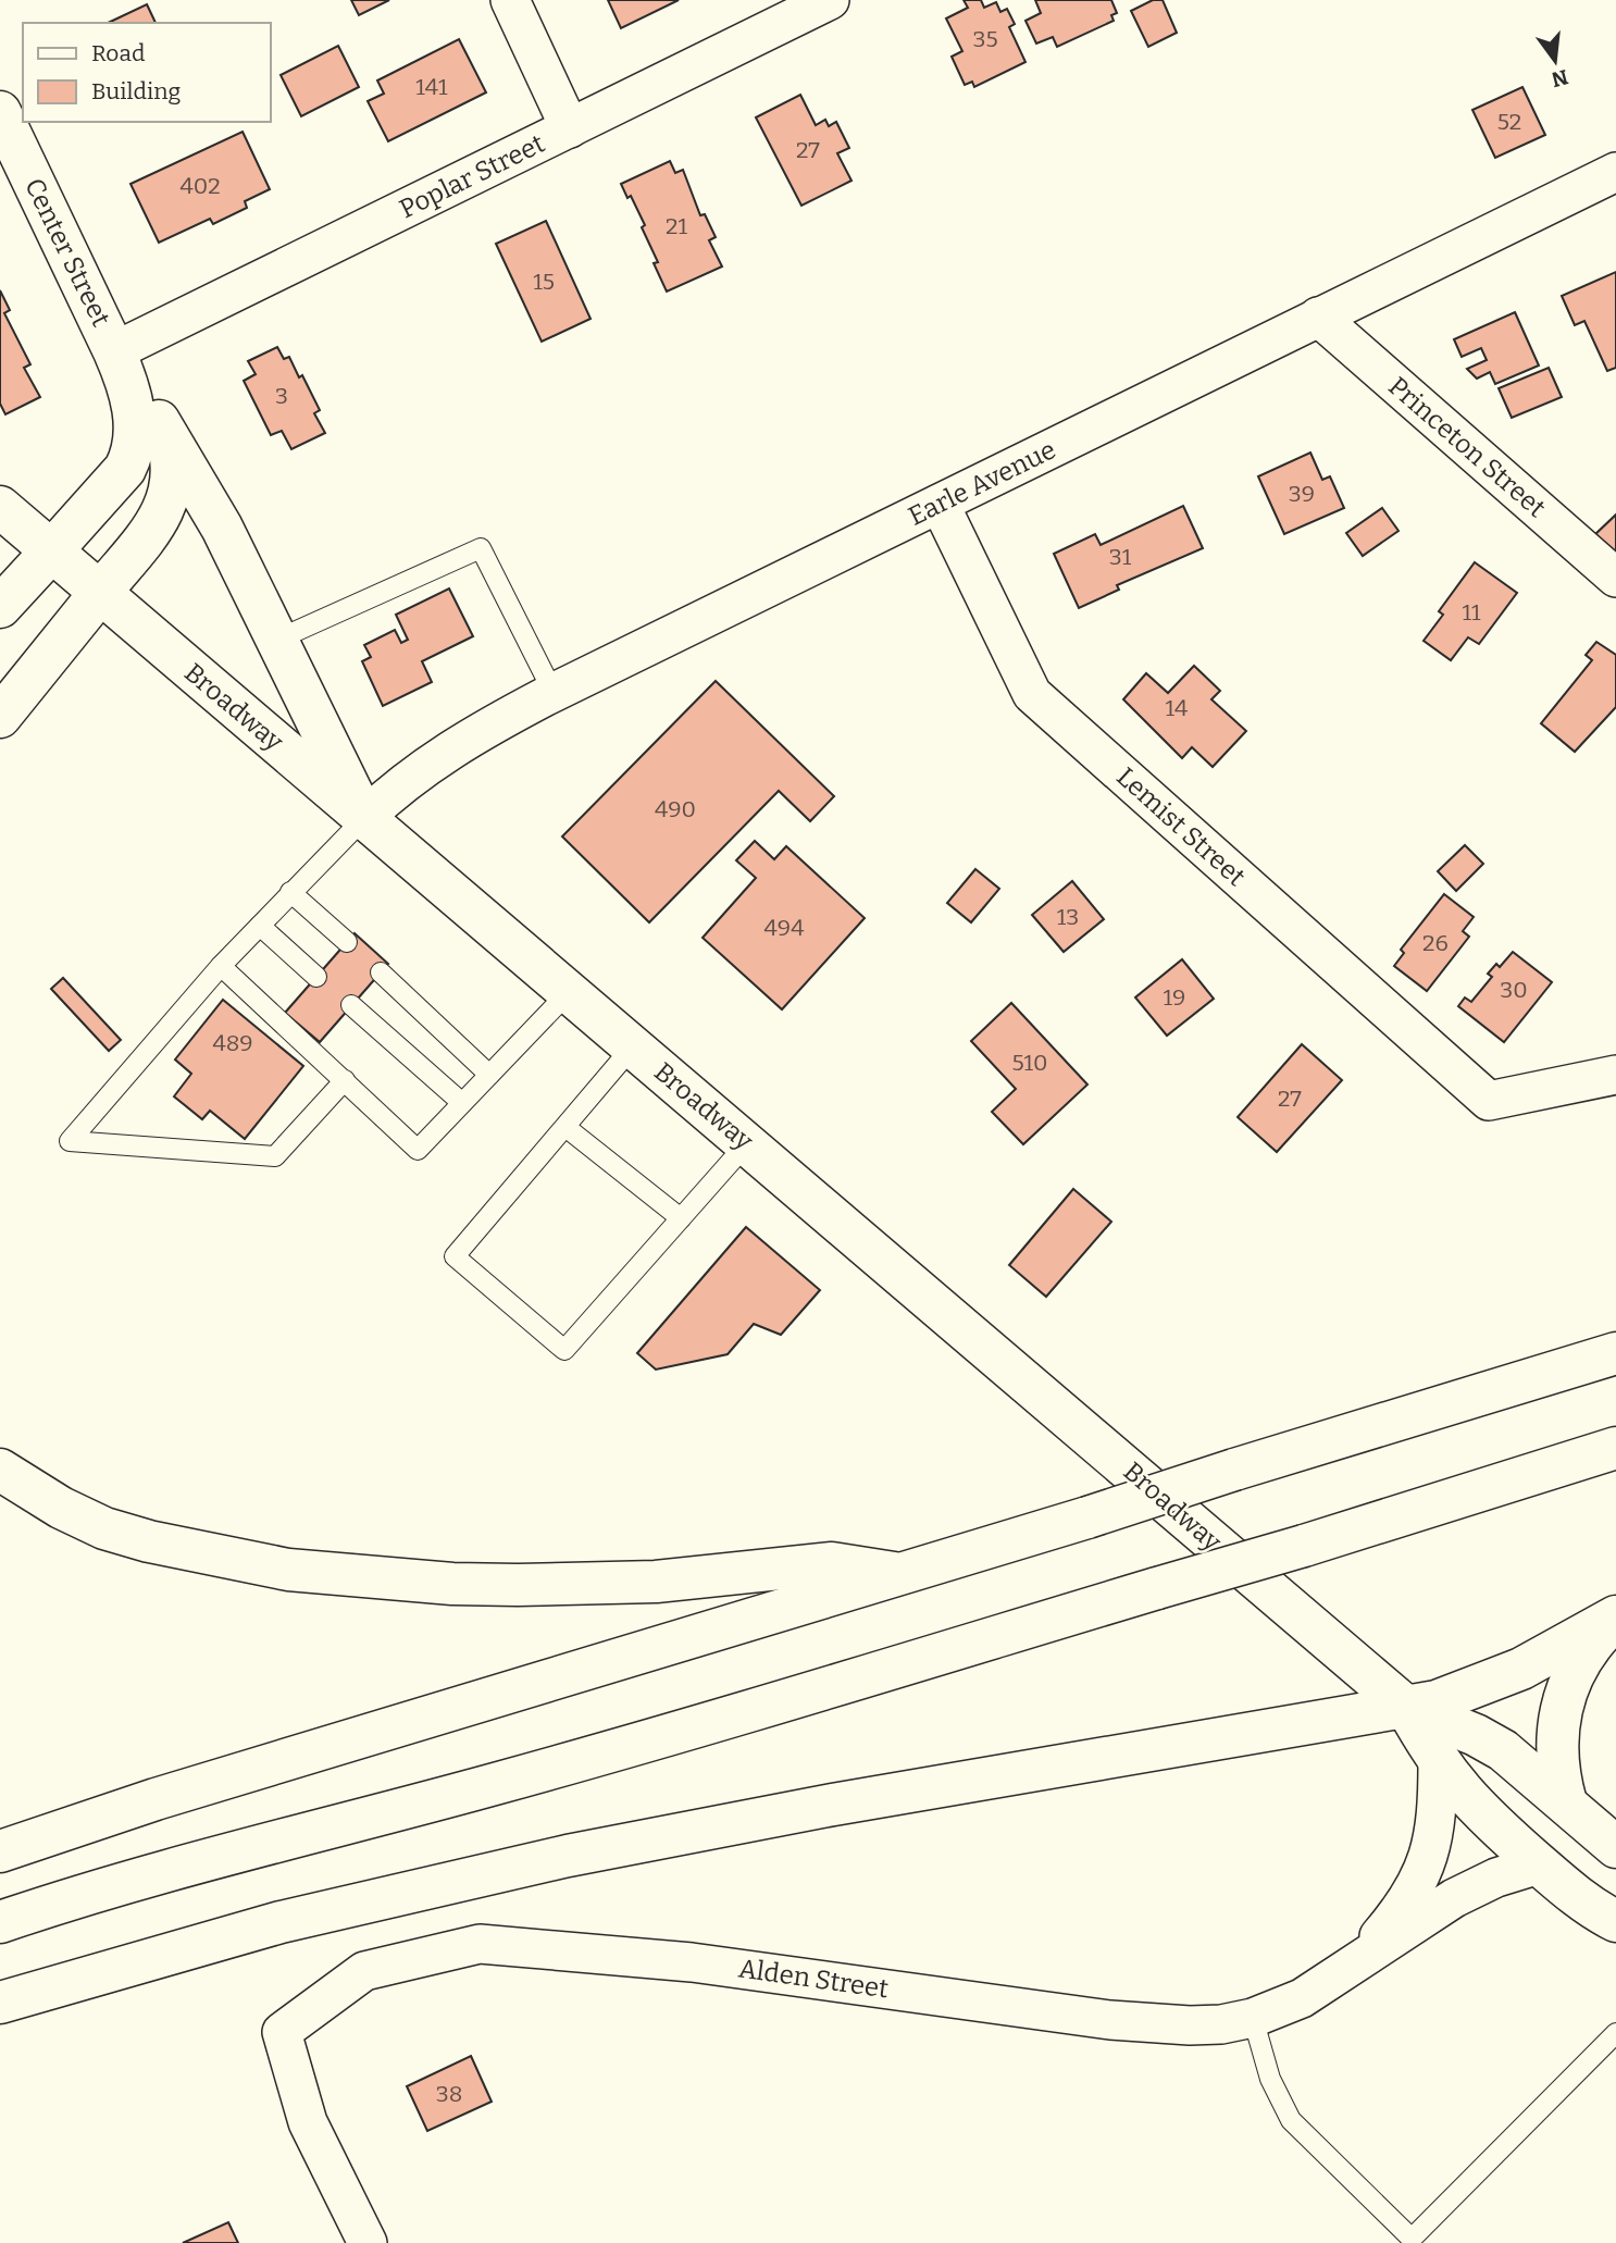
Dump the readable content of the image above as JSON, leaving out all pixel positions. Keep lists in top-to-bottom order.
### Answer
{
  "streets": {
    "main road": ["Center Street", "Broadway"],
    "street": [
      "Poplar Street",
      "Princeton Street",
      "Earle Avenue",
      "Lemist Street",
      "Alden Street"
    ]
  },
  "crossings": [
    ["Poplar Street", "Center Street"],
    ["Center Street", "Broadway"],
    ["Princeton Street", "Earle Avenue"],
    ["Earle Avenue", "Broadway"],
    ["Earle Avenue", "Lemist Street"],
    ["Broadway", "Alden Street"]
  ],
  "house_numbers": [
    "35",
    "141",
    "52",
    "27",
    "402",
    "21",
    "15",
    "3",
    "39",
    "31",
    "11",
    "14",
    "490",
    "13",
    "494",
    "26",
    "30",
    "19",
    "489",
    "510",
    "27",
    "38"
  ],
  "legend": ["Road", "Building"],
  "north": "bottom"
}
